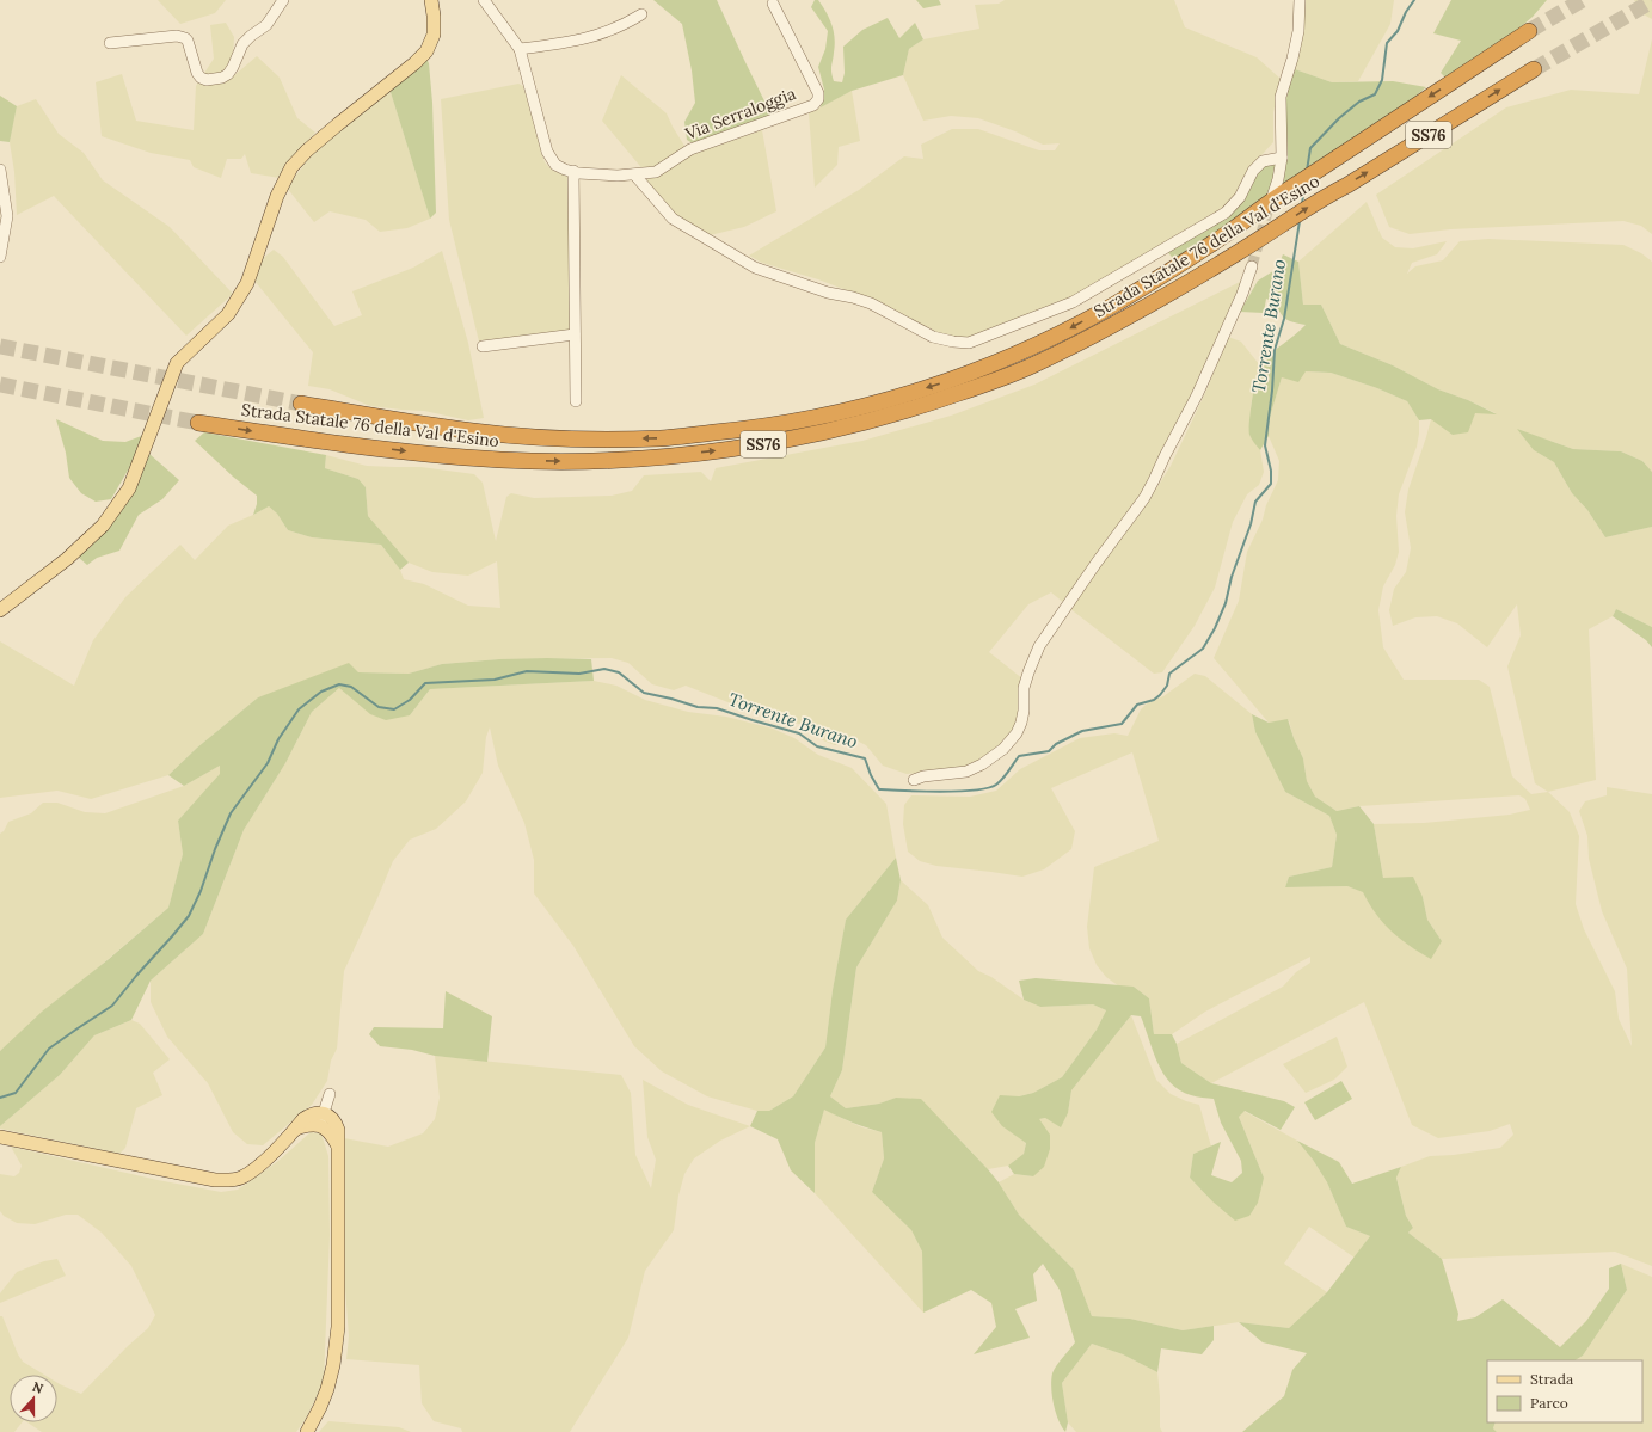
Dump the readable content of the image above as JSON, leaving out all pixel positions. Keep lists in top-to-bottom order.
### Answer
{
  "streets": {
    "highway": ["SS76", "Strada Statale 76 della Val d'Esino"],
    "street": ["Via Serraloggia"]
  },
  "water": ["Torrente Burano"],
  "legend": ["Strada", "Parco"],
  "north": "top"
}
